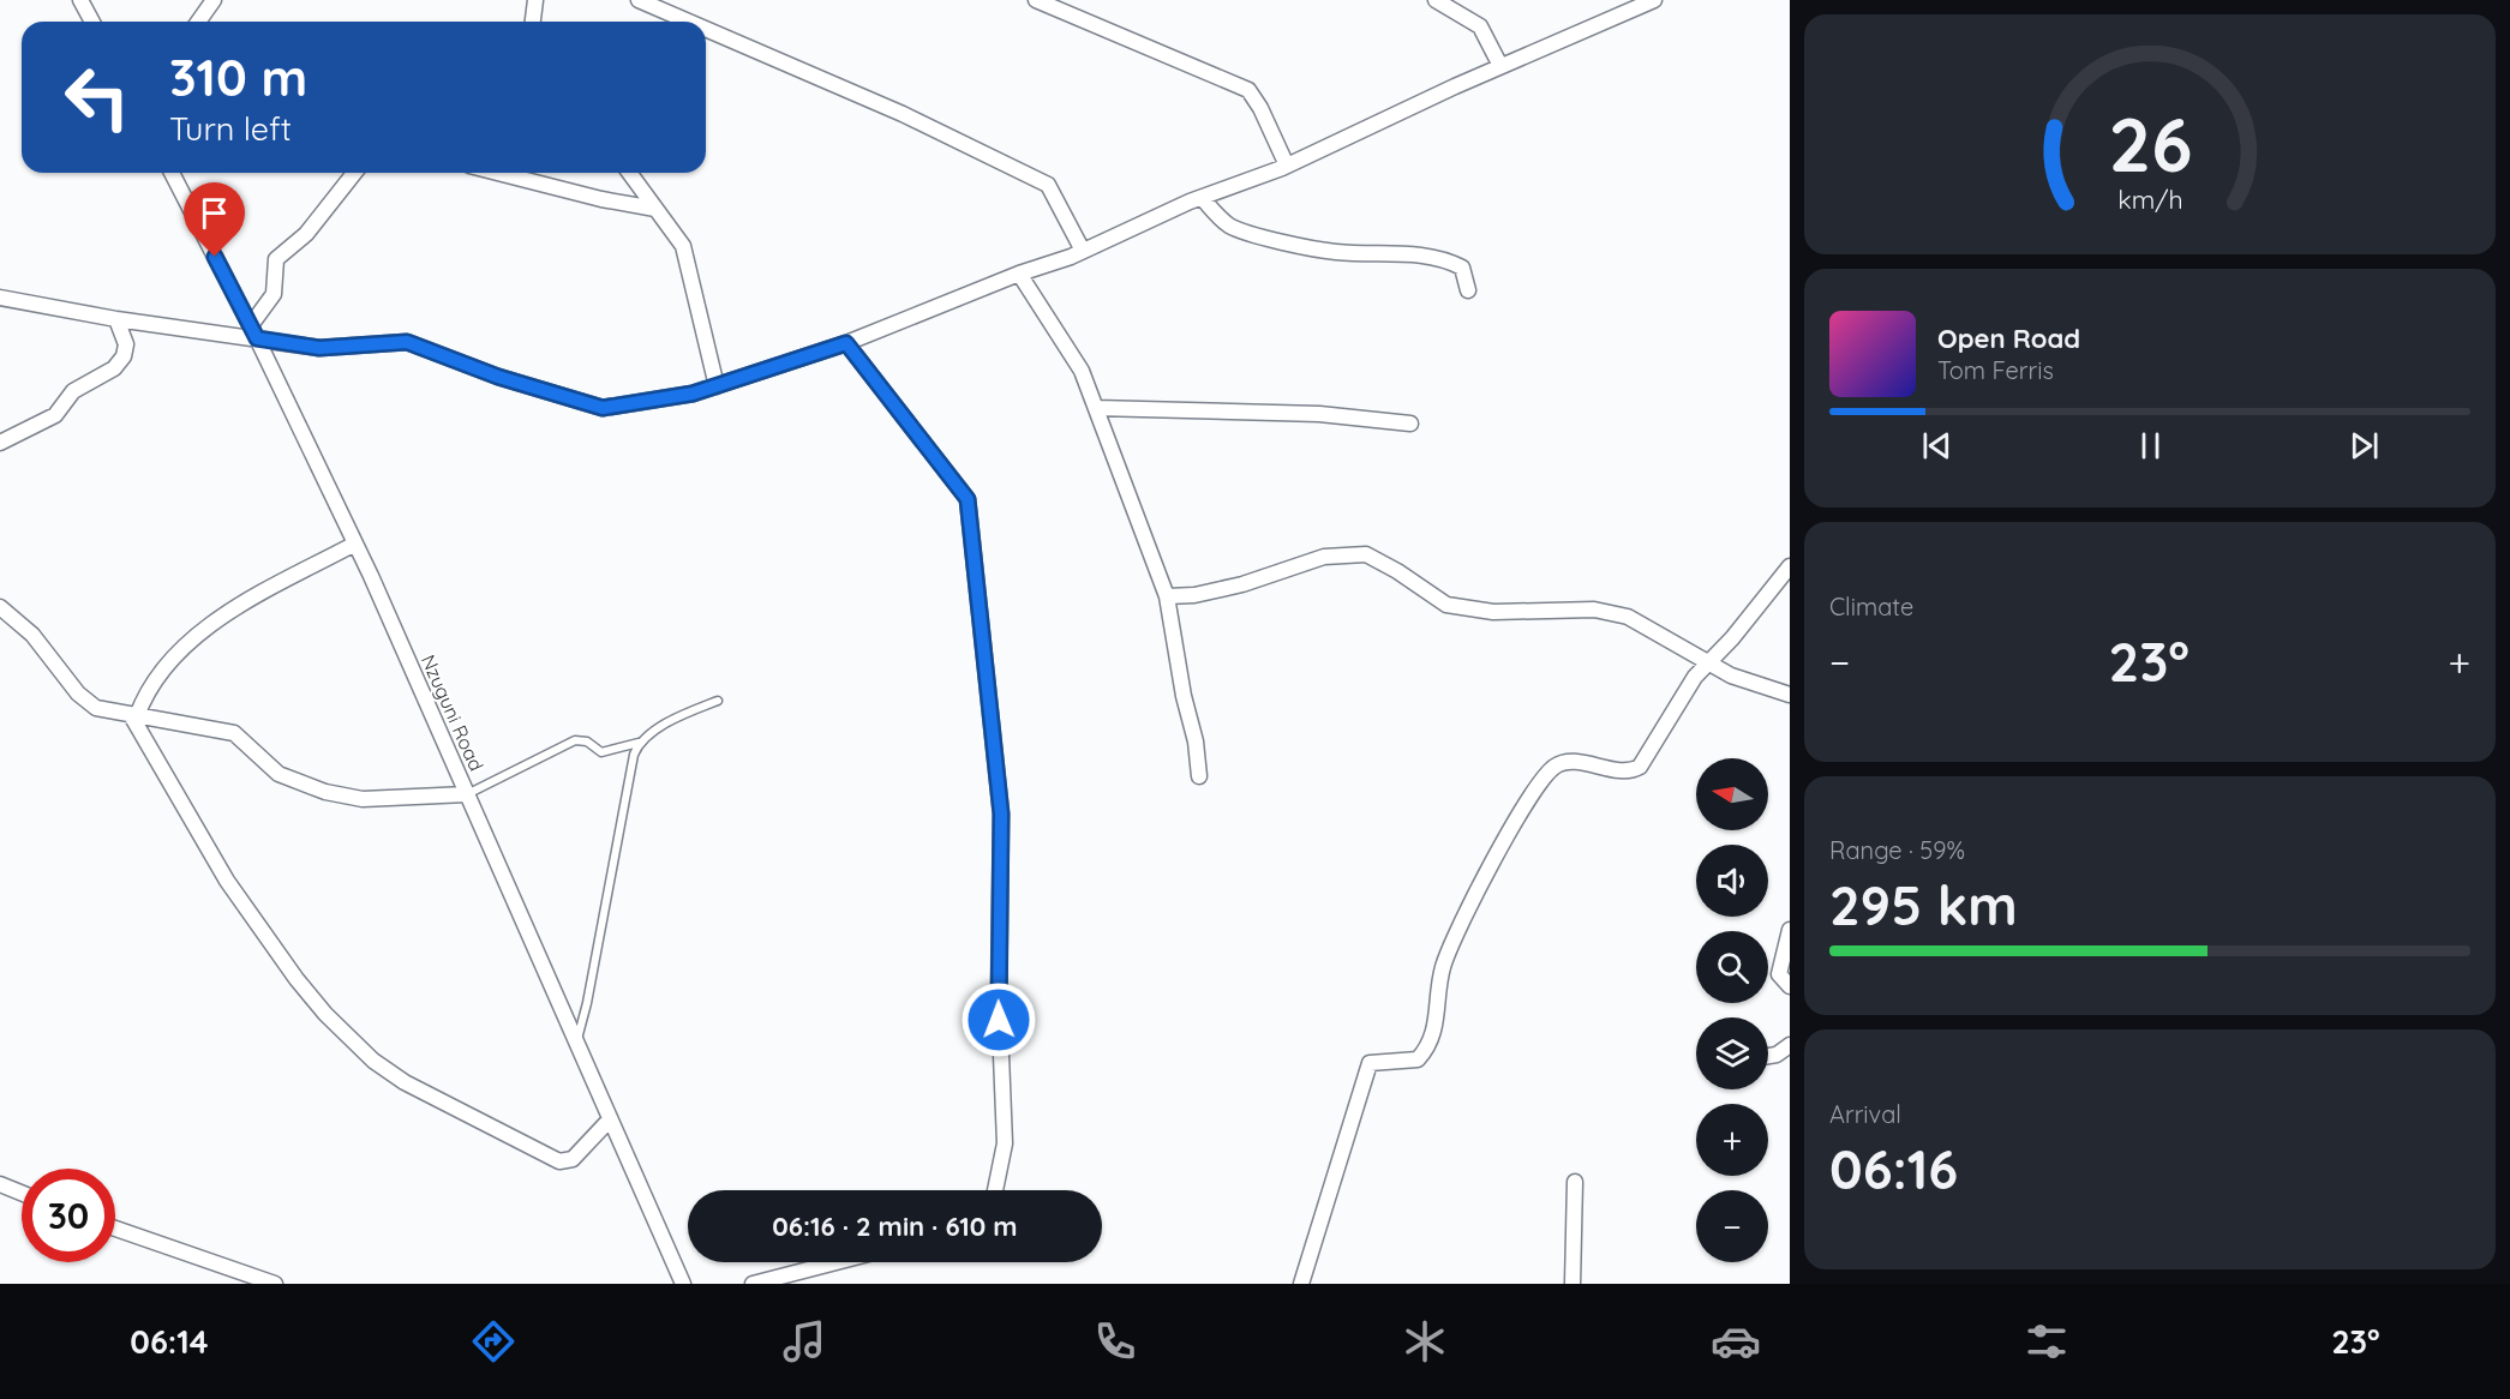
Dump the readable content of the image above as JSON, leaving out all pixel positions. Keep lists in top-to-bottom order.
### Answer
{
  "streets": {
    "street": ["Nzuguni Road"]
  },
  "north": "left",
  "page": {
    "turn": ["310 m", "Turn left"],
    "song": ["Open Road", "Tom Ferris"],
    "tile": [
      "Climate",
      ["Range · 59%", "295 km"],
      ["Arrival", "06:16"]
    ],
    "heat": ["−", "23°", "+"],
    "map_buttons": ["+", "−"],
    "limit": "30",
    "trip": "06:16 · 2 min · 610 m",
    "tabs": ["06:14", "23°"],
    "gauge": ["26", "km/h"]
  }
}
